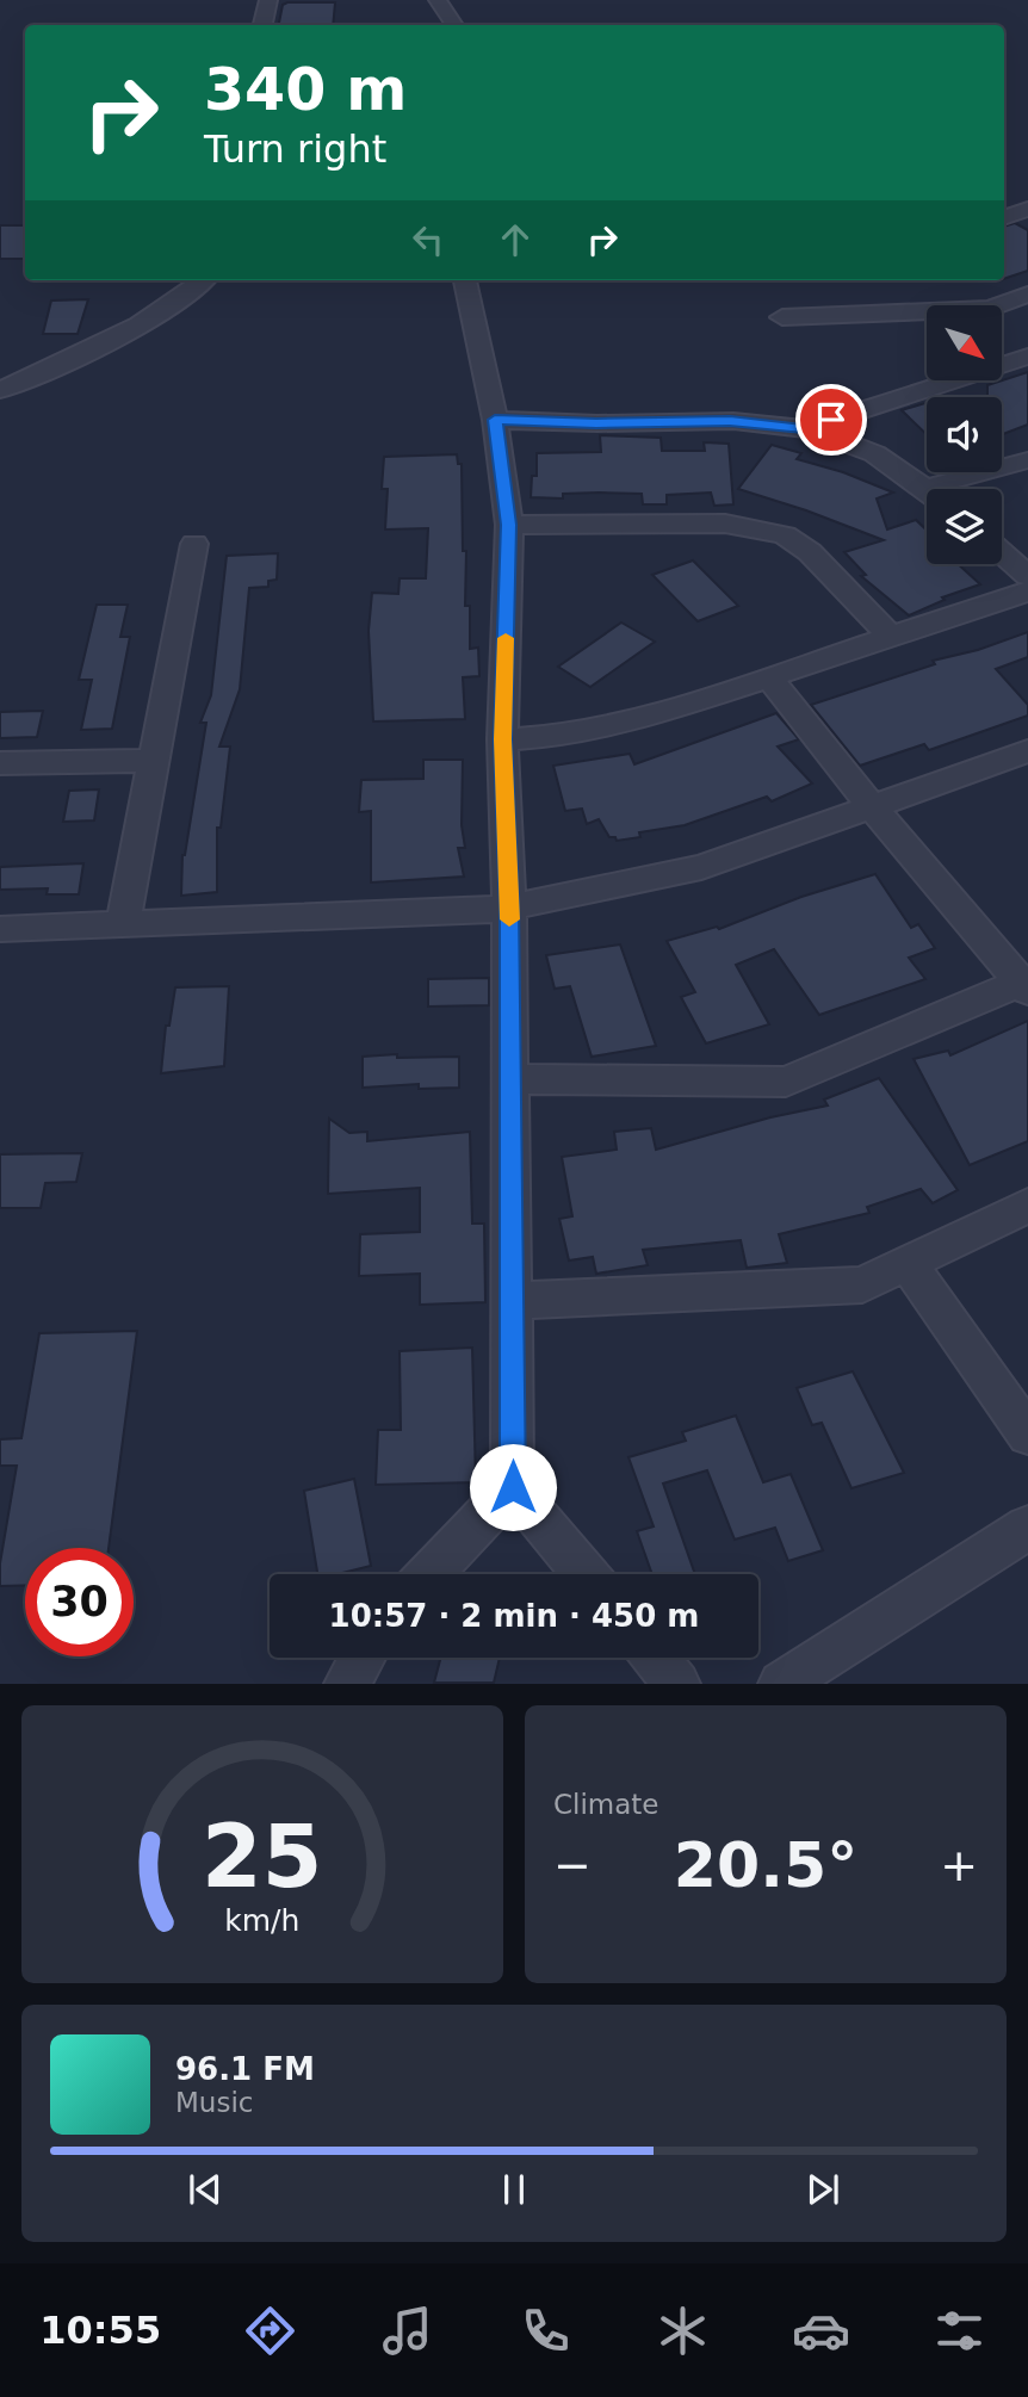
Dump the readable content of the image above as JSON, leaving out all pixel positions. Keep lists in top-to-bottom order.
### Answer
{
  "north": "bottom right",
  "page": {
    "turn": ["340 m", "Turn right"],
    "limit": "30",
    "trip": "10:57 · 2 min · 450 m",
    "tile": "Climate",
    "heat": ["−", "20.5°", "+"],
    "song": ["96.1 FM", "Music"],
    "tabs": "10:55",
    "gauge": ["25", "km/h"]
  }
}
